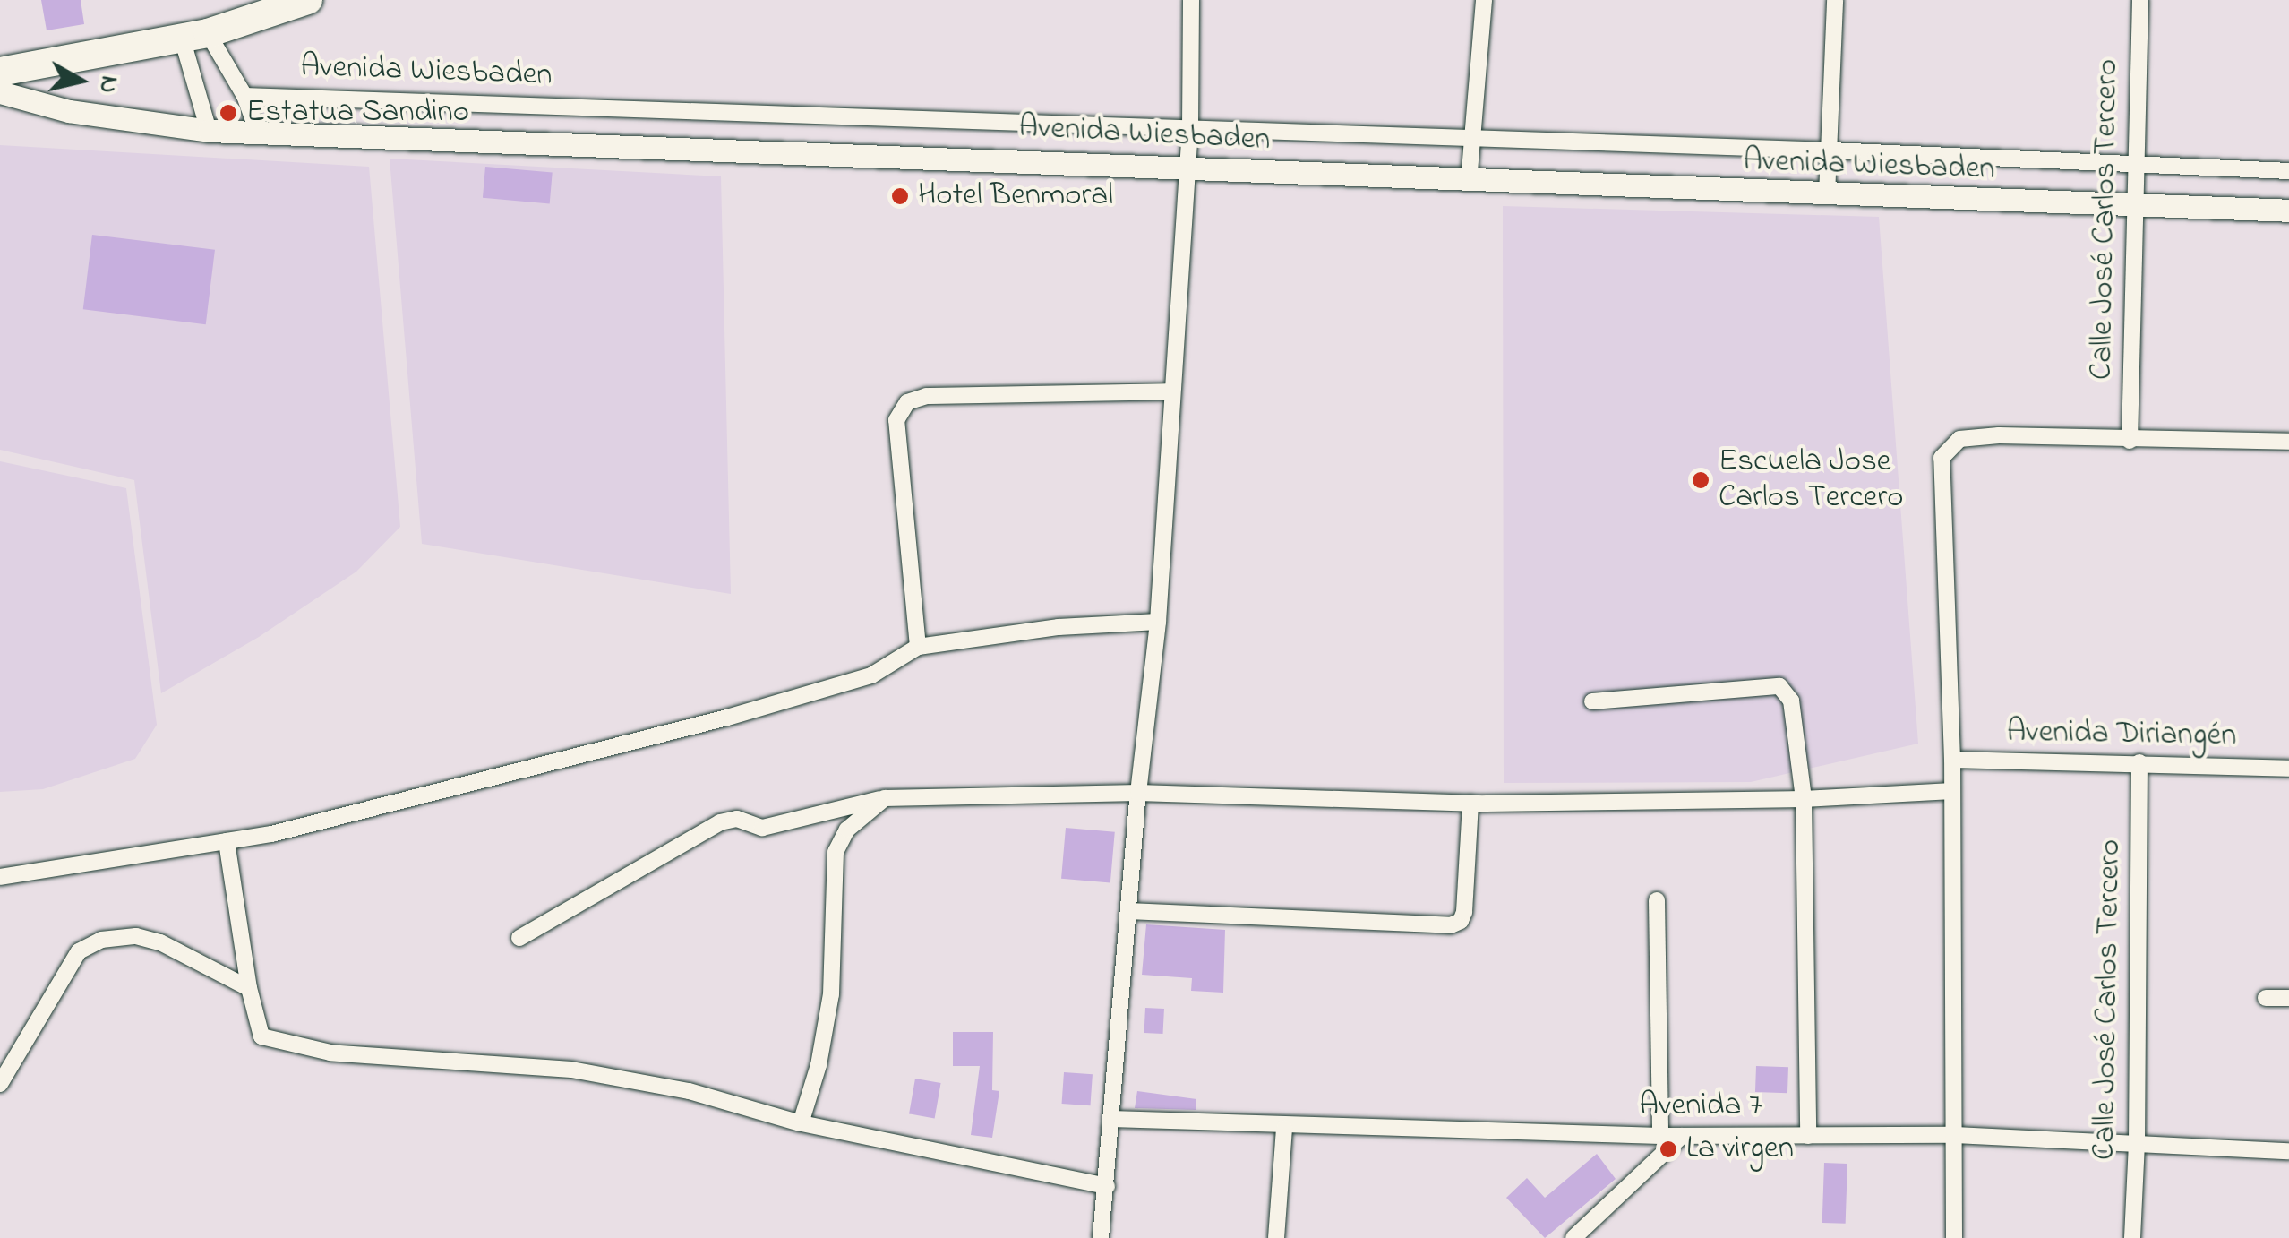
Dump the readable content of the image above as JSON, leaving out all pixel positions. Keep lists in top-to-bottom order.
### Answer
{
  "streets": {
    "street": [
      "Avenida Wiesbaden",
      "Calle José Carlos Tercero",
      "Avenida Diriangén",
      "Avenida 7"
    ]
  },
  "crossings": [
    ["Avenida Wiesbaden", "Calle José Carlos Tercero"],
    ["Calle José Carlos Tercero", "Avenida Diriangén"],
    ["Calle José Carlos Tercero", "Avenida 7"]
  ],
  "places": [
    "Estatua Sandino",
    "Hotel Benmoral",
    "Escuela Jose Carlos Tercero",
    "La virgen"
  ],
  "north": "right"
}
